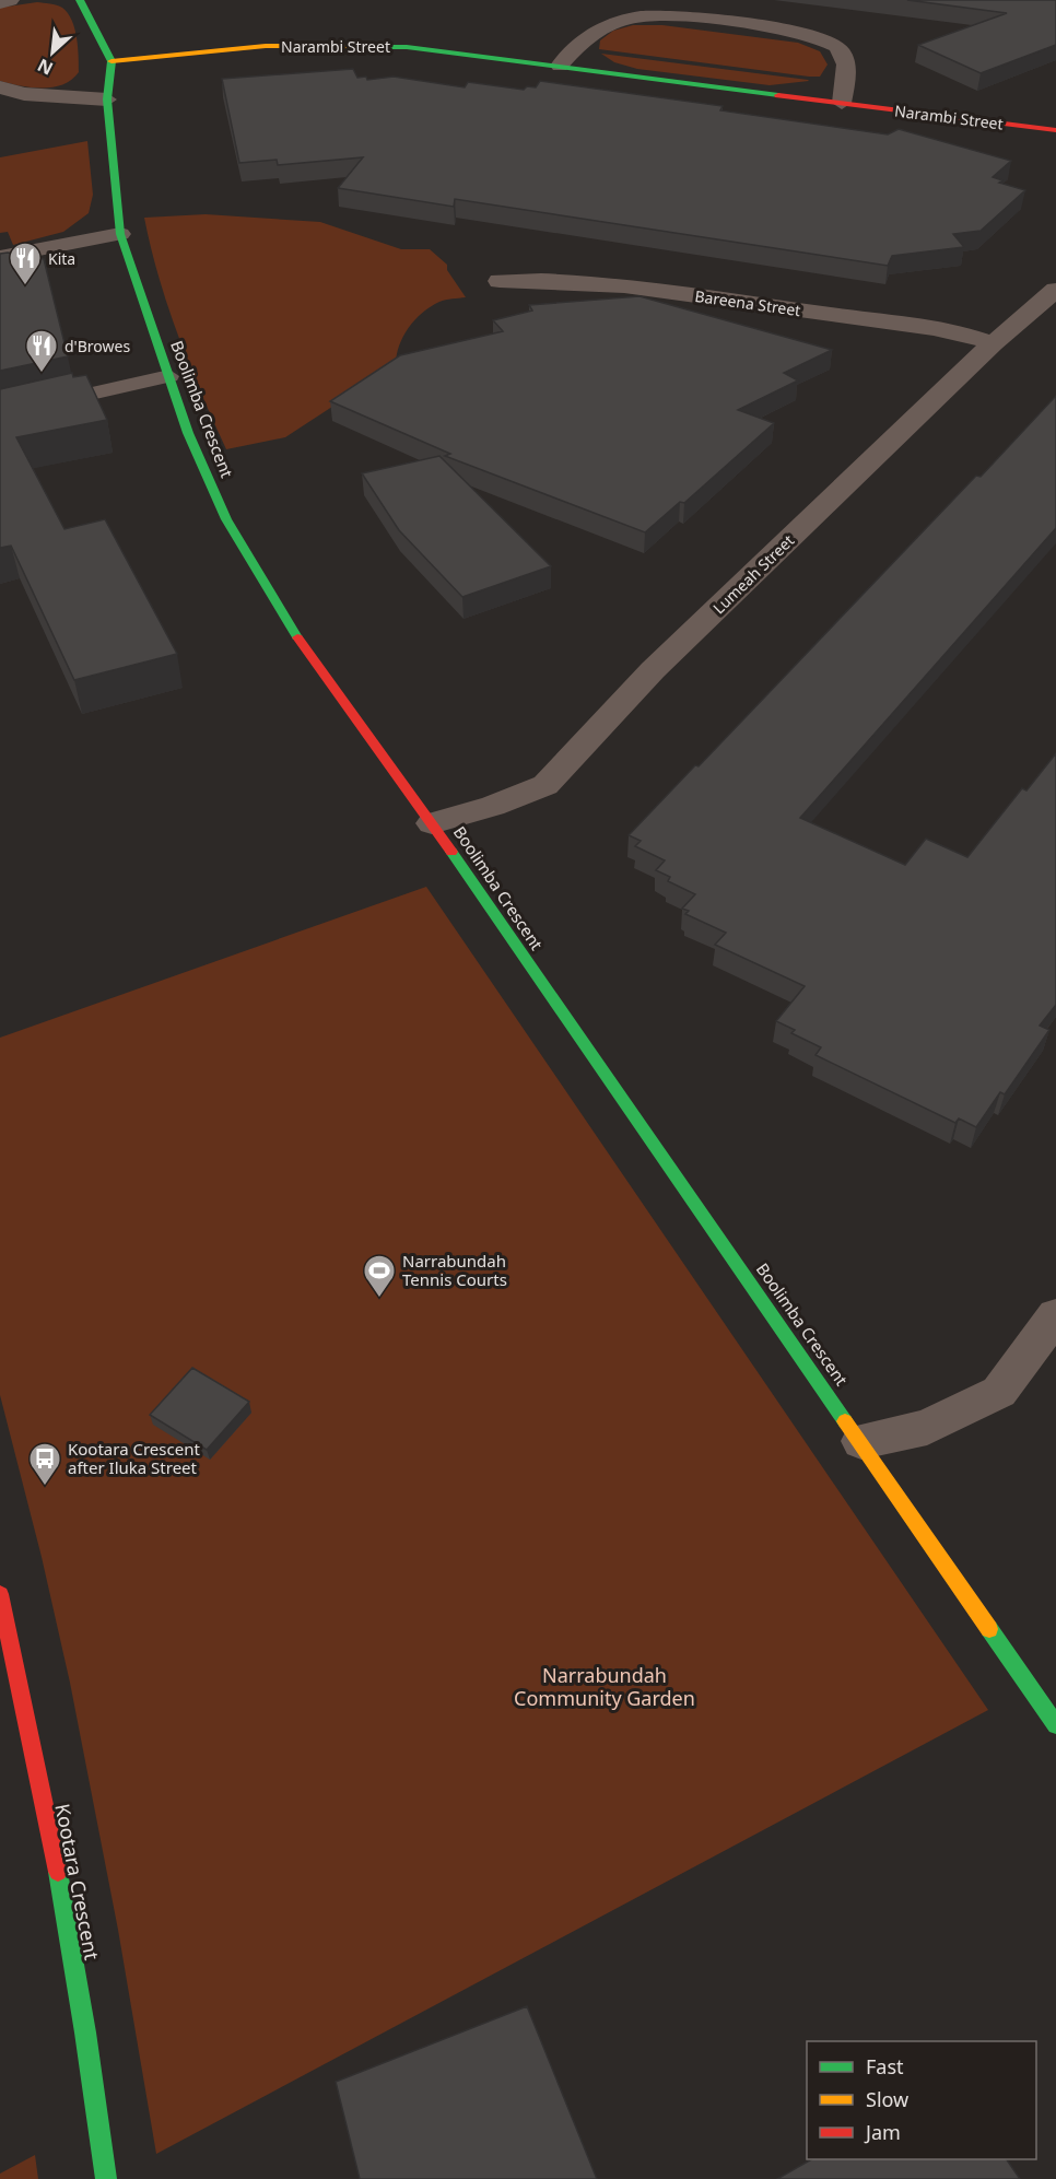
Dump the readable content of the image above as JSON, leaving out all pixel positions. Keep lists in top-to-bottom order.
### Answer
{
  "streets": {
    "street": [
      "Narambi Street",
      "Bareena Street",
      "Boolimba Crescent",
      "Lumeah Street",
      "Kootara Crescent"
    ]
  },
  "crossings": [
    ["Narambi Street", "Boolimba Crescent"],
    ["Bareena Street", "Lumeah Street"],
    ["Boolimba Crescent", "Lumeah Street"]
  ],
  "parks": ["Narrabundah Community Garden"],
  "places": {
    "restaurant": ["Kita", "d'Browes"],
    "sports": ["Narrabundah Tennis Courts"],
    "bus stop": ["Kootara Crescent after Iluka Street"]
  },
  "legend": ["Fast", "Slow", "Jam"],
  "north": "bottom left"
}
